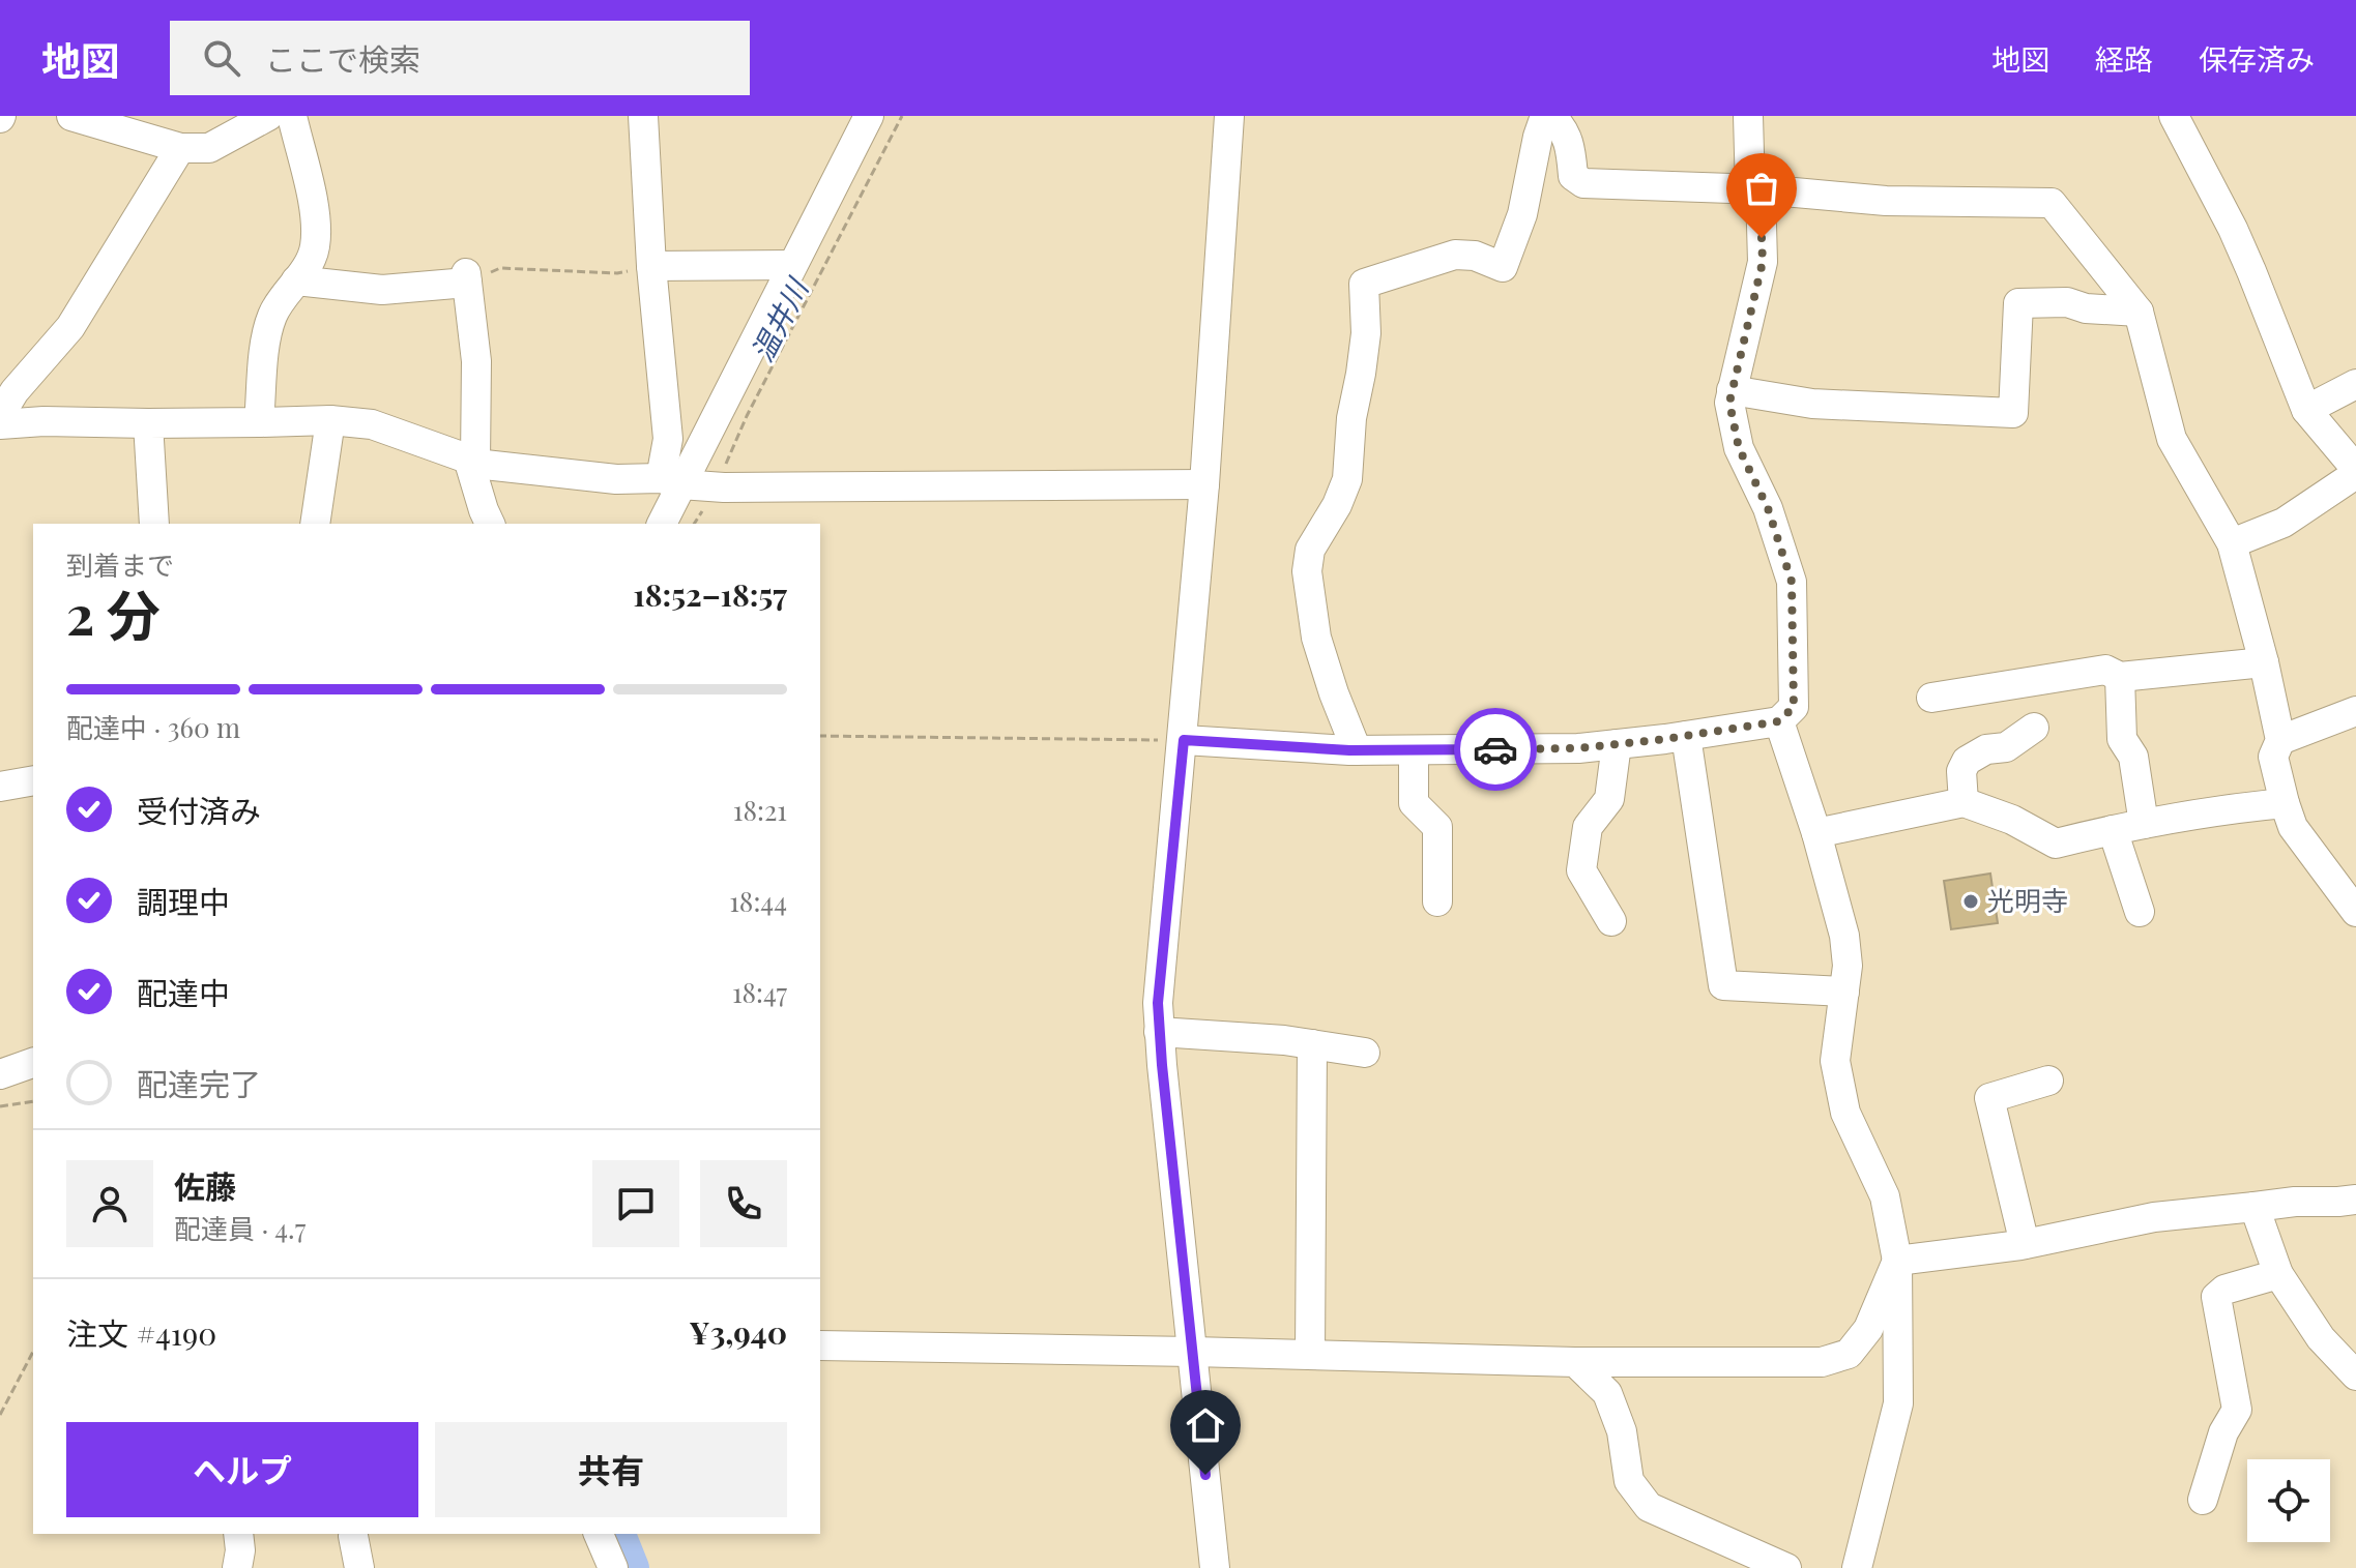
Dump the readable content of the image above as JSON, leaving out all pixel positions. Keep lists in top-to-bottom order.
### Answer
{
  "water": ["温井川"],
  "places": ["光明寺"],
  "page": {
    "header": "地図",
    "search": "ここで検索",
    "nav": ["地図", "経路", "保存済み"],
    "heading": ["2 分", "到着まで", "18:52–18:57"],
    "panel": [
      "佐藤",
      "配達員 · 4.7",
      "注文 #4190",
      "¥3,940"
    ],
    "bar": "配達中 · 360 m",
    "list": [
      ["受付済み", "18:21"],
      ["調理中", "18:44"],
      ["配達中", "18:47"],
      "配達完了"
    ],
    "buttons": ["ヘルプ", "共有"]
  }
}
